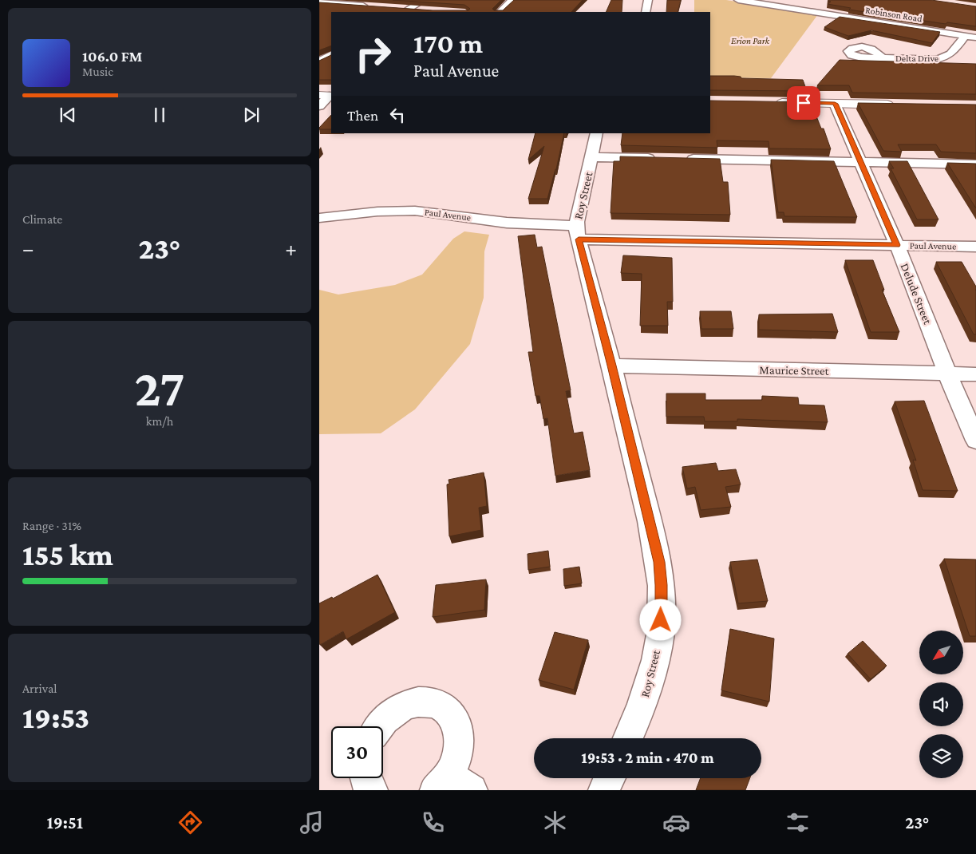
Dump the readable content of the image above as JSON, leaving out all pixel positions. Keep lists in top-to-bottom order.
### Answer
{
  "streets": {
    "street": [
      "Robinson Road",
      "Delta Drive",
      "Roy Street",
      "Paul Avenue",
      "Delude Street",
      "Maurice Street"
    ]
  },
  "crossings": [
    ["Robinson Road", "Delta Drive"],
    ["Roy Street", "Paul Avenue"],
    ["Roy Street", "Maurice Street"],
    ["Paul Avenue", "Delude Street"],
    ["Delude Street", "Maurice Street"]
  ],
  "parks": ["Erion Park"],
  "north": "bottom left",
  "page": {
    "turn": ["170 m", "Paul Avenue"],
    "song": ["106.0 FM", "Music"],
    "then": "Then",
    "tile": [
      "Climate",
      ["27", "km/h"],
      ["Range · 31%", "155 km"],
      ["Arrival", "19:53"]
    ],
    "heat": ["−", "23°", "+"],
    "limit": "30",
    "trip": "19:53 · 2 min · 470 m",
    "tabs": ["19:51", "23°"]
  }
}
